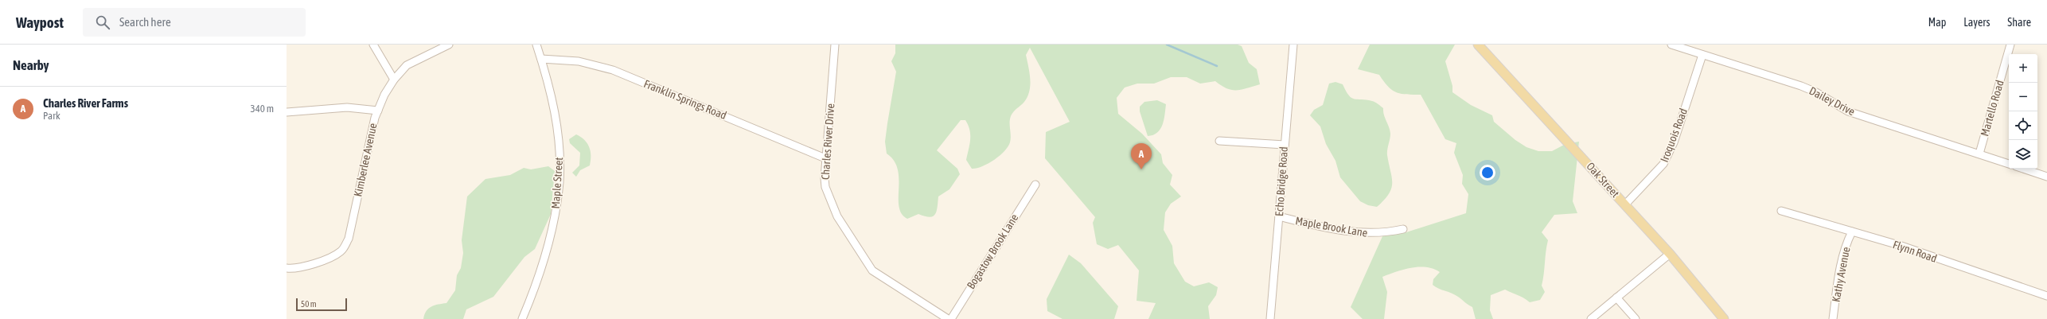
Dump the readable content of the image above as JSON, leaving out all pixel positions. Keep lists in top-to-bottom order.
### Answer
{
  "streets": {
    "main road": ["Oak Street"],
    "street": [
      "Franklin Springs Road",
      "Dailey Drive",
      "Martello Road",
      "Iroquois Road",
      "Charles River Drive",
      "Kimberlee Avenue",
      "Echo Bridge Road",
      "Maple Street",
      "Maple Brook Lane",
      "Bogastow Brook Lane",
      "Flynn Road",
      "Kathy Avenue"
    ]
  },
  "crossings": [
    ["Franklin Springs Road", "Charles River Drive"],
    ["Franklin Springs Road", "Maple Street"],
    ["Dailey Drive", "Martello Road"],
    ["Dailey Drive", "Iroquois Road"],
    ["Iroquois Road", "Oak Street"],
    ["Echo Bridge Road", "Maple Brook Lane"],
    ["Flynn Road", "Kathy Avenue"]
  ],
  "scale_bar": "50 m",
  "page": {
    "header": "Waypost",
    "search": "Search here",
    "nav": ["Map", "Layers", "Share"],
    "heading": "Nearby",
    "map_buttons": ["+", "−"],
    "list": [
      {
        "mark": "A",
        "name": "Charles River Farms",
        "note": "Park",
        "value": "340 m"
      }
    ],
    "pins": "A",
    "scale": "50 m"
  }
}
